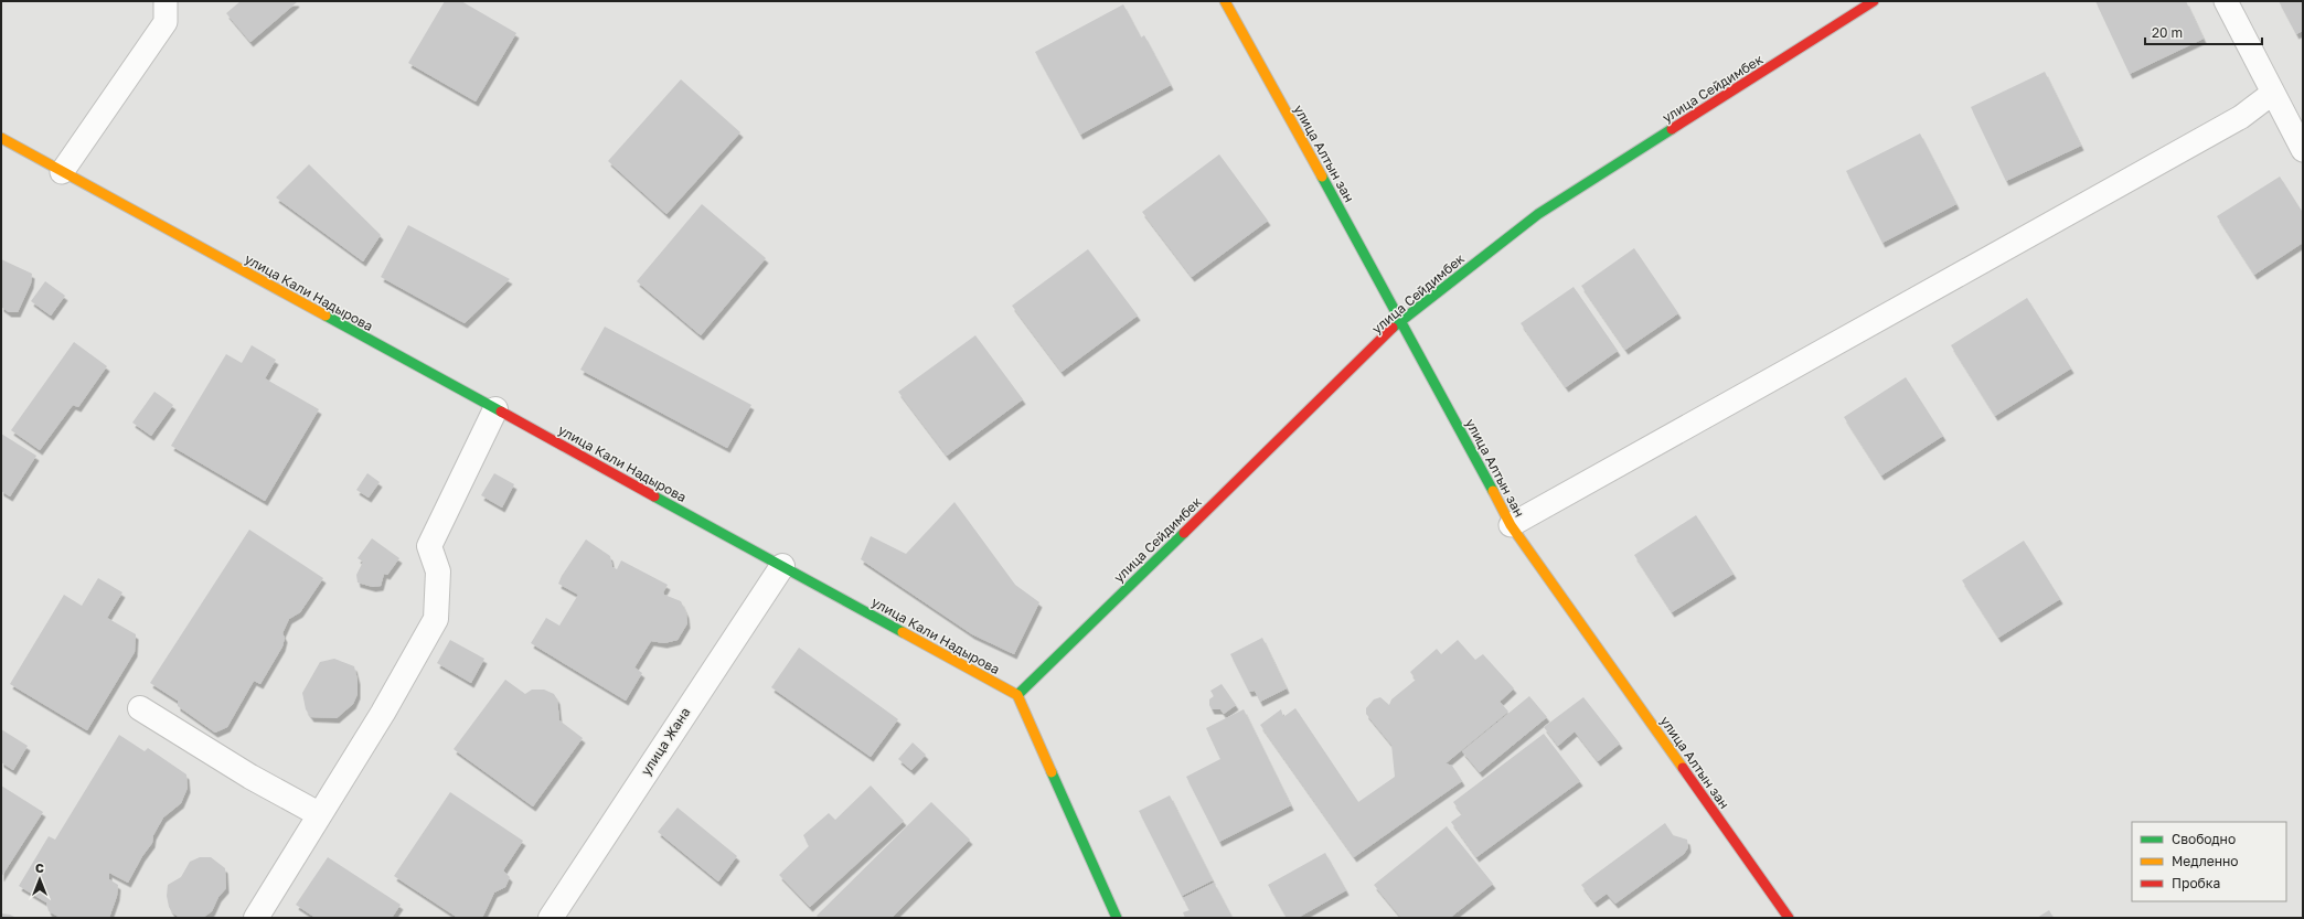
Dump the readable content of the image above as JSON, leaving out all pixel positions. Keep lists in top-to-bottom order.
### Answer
{
  "streets": {
    "street": [
      "улица Сейдимбек",
      "улица Алтын зан",
      "улица Кали Надырова",
      "улица Жана"
    ]
  },
  "crossings": [
    ["улица Сейдимбек", "улица Алтын зан"],
    ["улица Сейдимбек", "улица Кали Надырова"],
    ["улица Кали Надырова", "улица Жана"]
  ],
  "legend": ["Свободно", "Медленно", "Пробка"],
  "scale_bar": "20 m",
  "north": "top"
}
